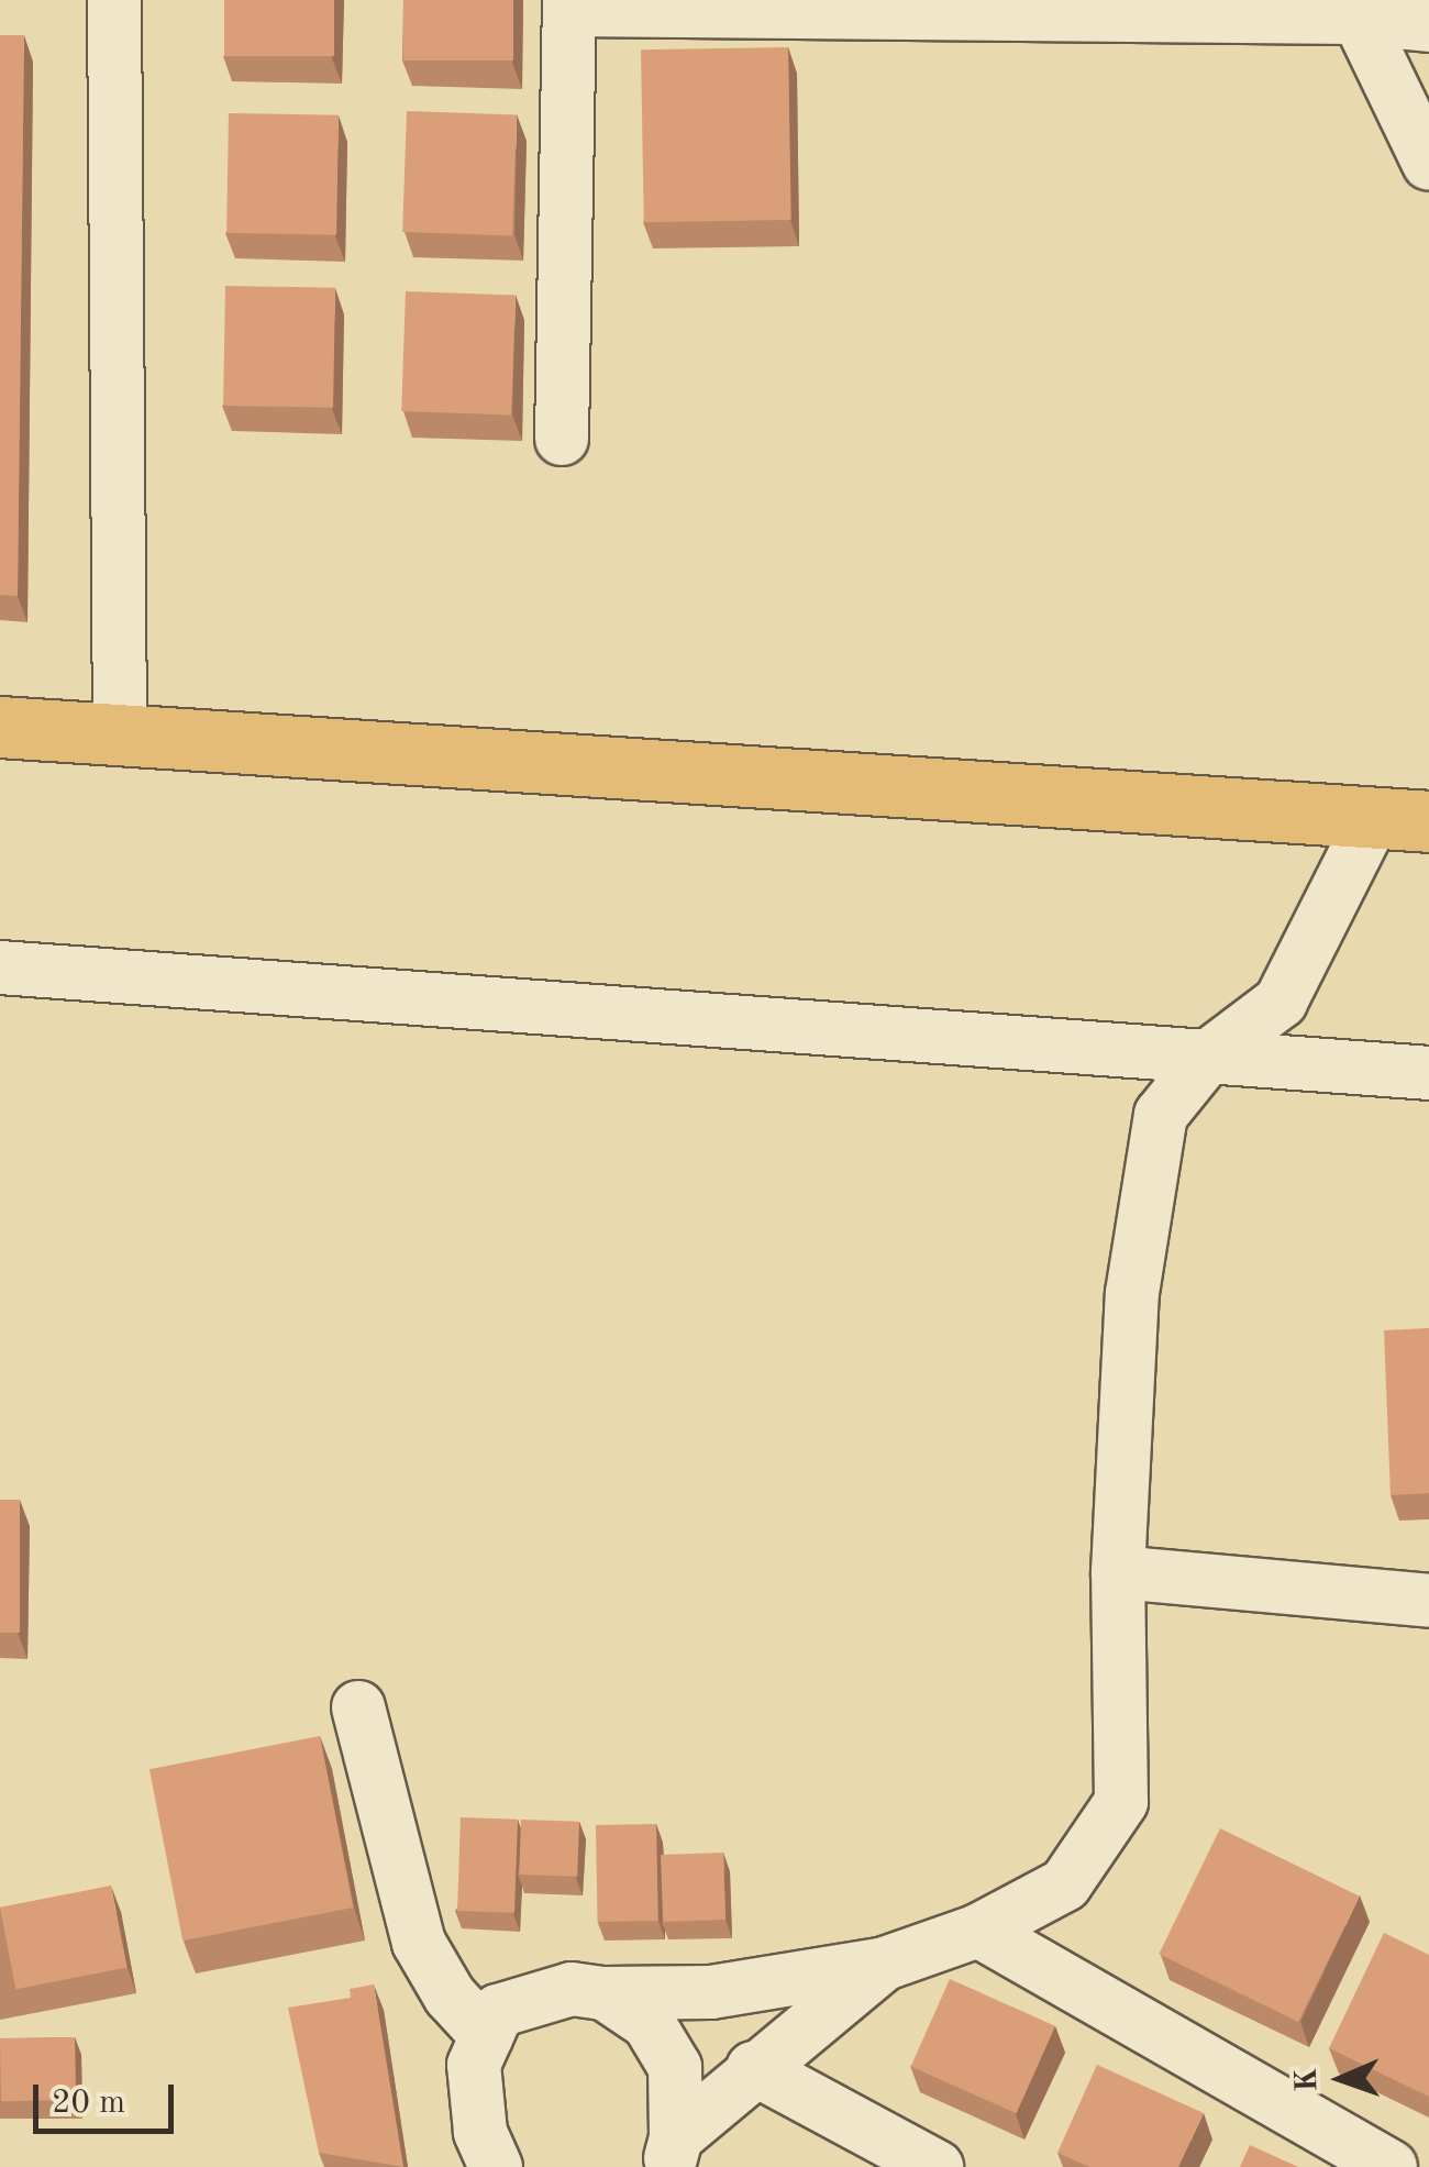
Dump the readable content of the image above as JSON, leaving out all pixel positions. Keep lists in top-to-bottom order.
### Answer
{
  "scale_bar": "20 m",
  "north": "left"
}
